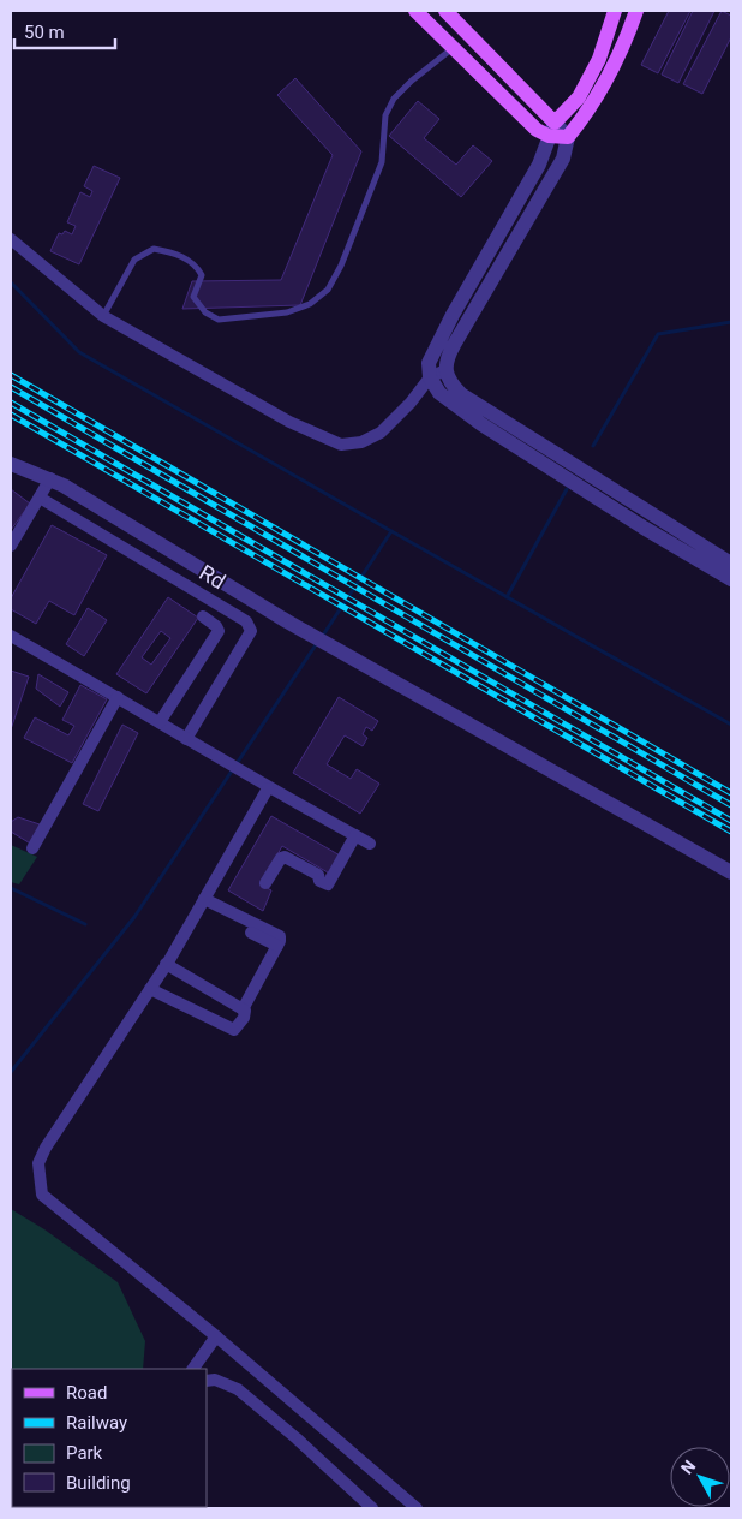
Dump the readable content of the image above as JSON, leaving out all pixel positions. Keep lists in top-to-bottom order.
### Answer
{
  "streets": {
    "street": ["Rd"]
  },
  "legend": [
    "Road",
    "Railway",
    "Park",
    "Building"
  ],
  "scale_bar": "50 m",
  "north": "top left"
}
